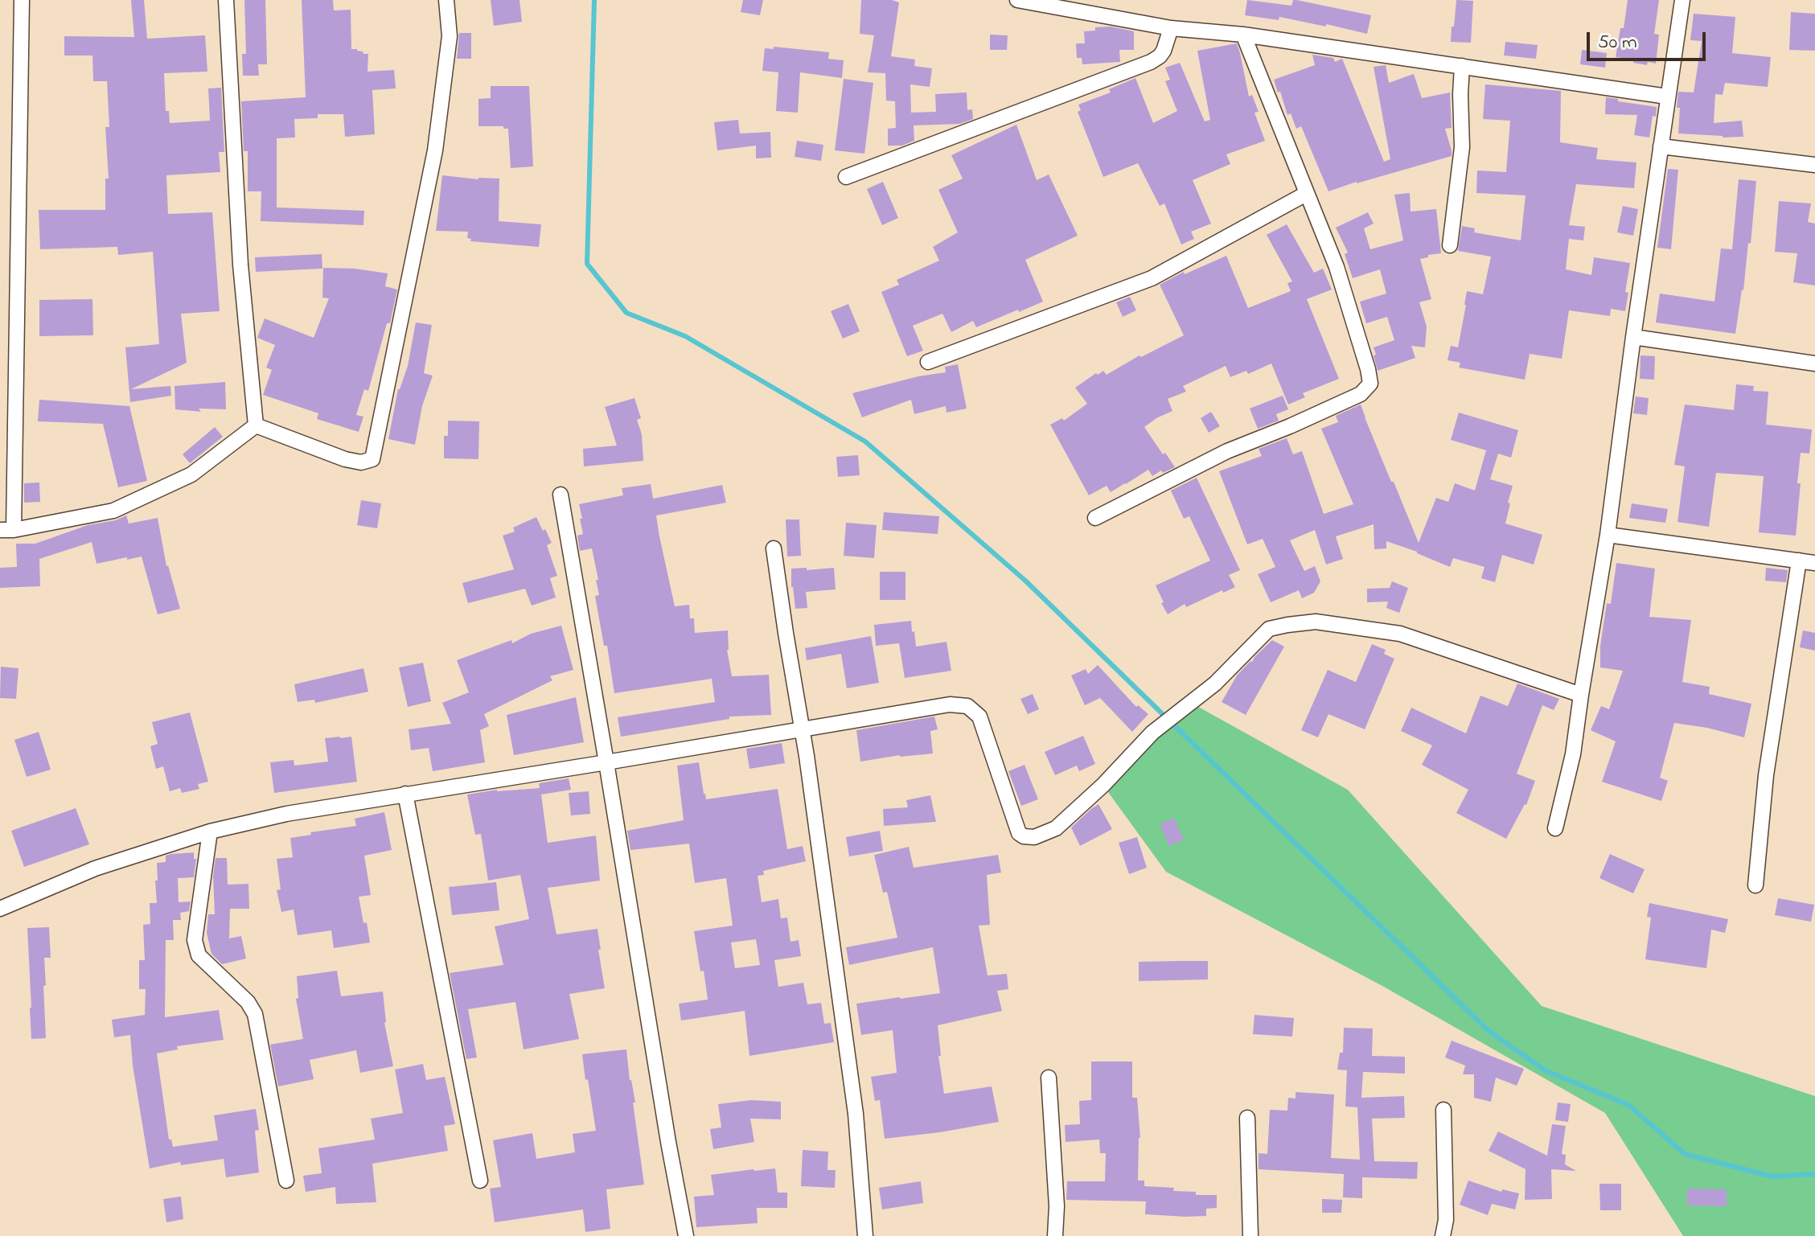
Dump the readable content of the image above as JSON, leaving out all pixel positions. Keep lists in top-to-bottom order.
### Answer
{
  "scale_bar": "50 m"
}
